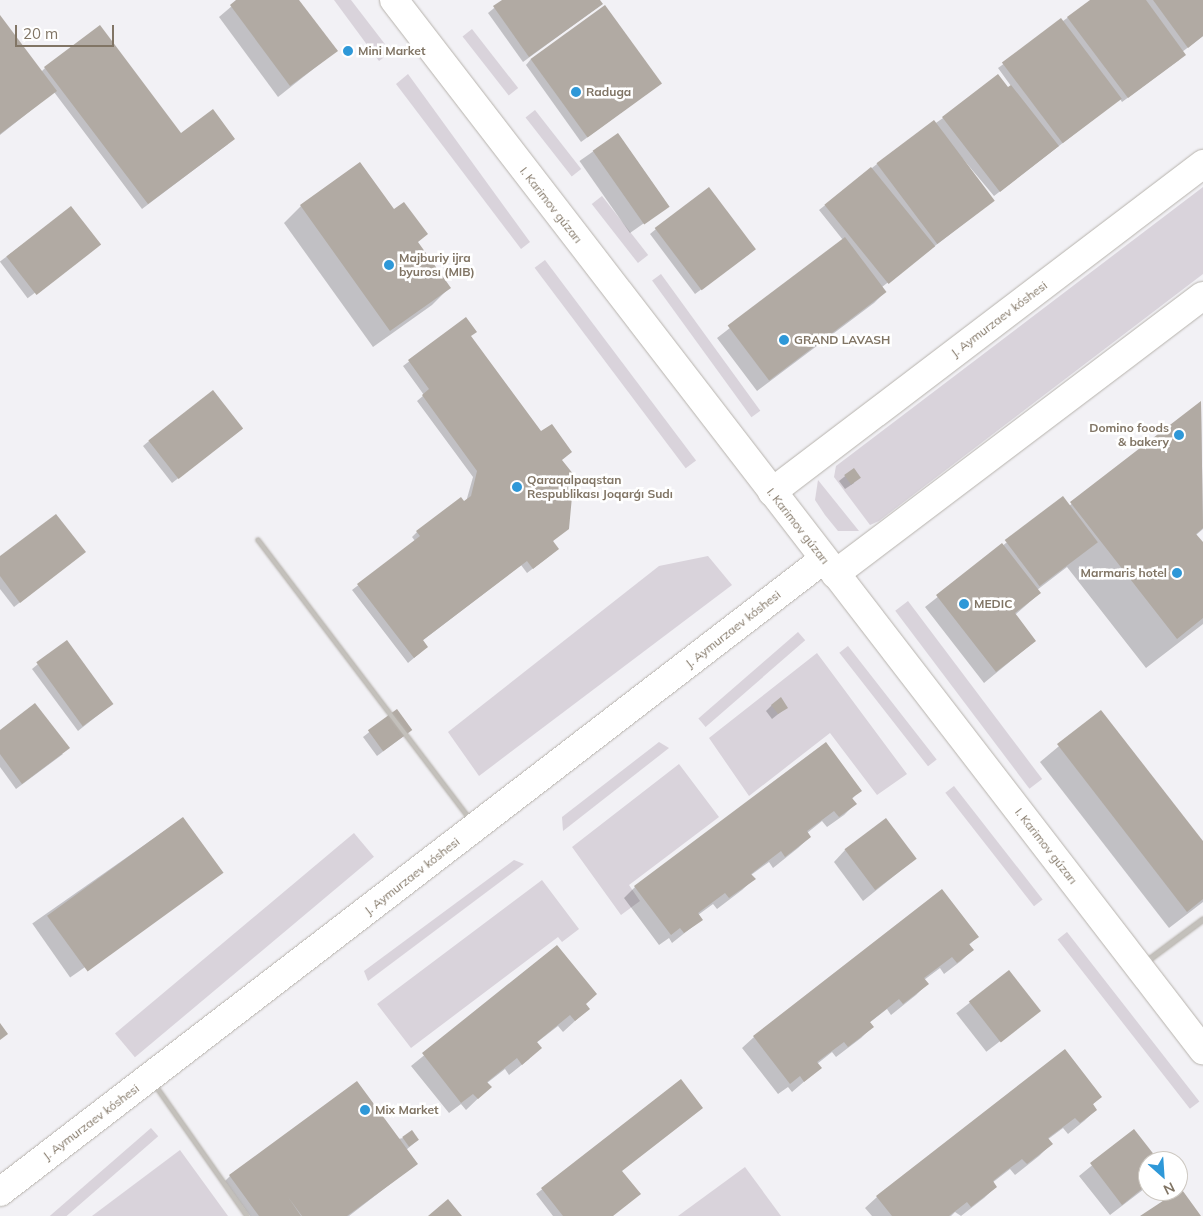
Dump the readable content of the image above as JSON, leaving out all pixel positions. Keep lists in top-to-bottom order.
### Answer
{
  "streets": {
    "street": ["I. Karimov gúzarı", "J. Aymurzaev kóshesi"]
  },
  "crossings": [
    ["I. Karimov gúzarı", "J. Aymurzaev kóshesi"]
  ],
  "places": [
    "Mini Market",
    "Raduga",
    "Majburiy ijra byurosı (MIB)",
    "GRAND LAVASH",
    "Domino foods & bakery",
    "Qaraqalpaqstan Respublikası Joqarǵı Sudı",
    "Marmaris hotel",
    "MEDIC",
    "Mix Market"
  ],
  "scale_bar": "20 m",
  "north": "bottom right"
}
